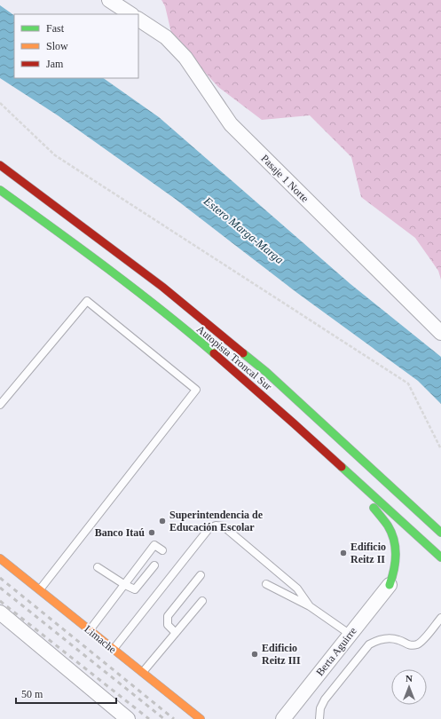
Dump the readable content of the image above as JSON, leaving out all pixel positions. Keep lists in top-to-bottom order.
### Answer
{
  "streets": {
    "main road": ["Autopista Troncal Sur", "Limache"],
    "street": ["Pasaje 1 Norte", "Berta Aguirre"]
  },
  "water": ["Estero Marga-Marga"],
  "places": [
    "Superintendencia de Educación Escolar",
    "Banco Itaú",
    "Edificio Reitz II",
    "Edificio Reitz III"
  ],
  "legend": ["Fast", "Slow", "Jam"],
  "scale_bar": "50 m",
  "north": "top"
}
